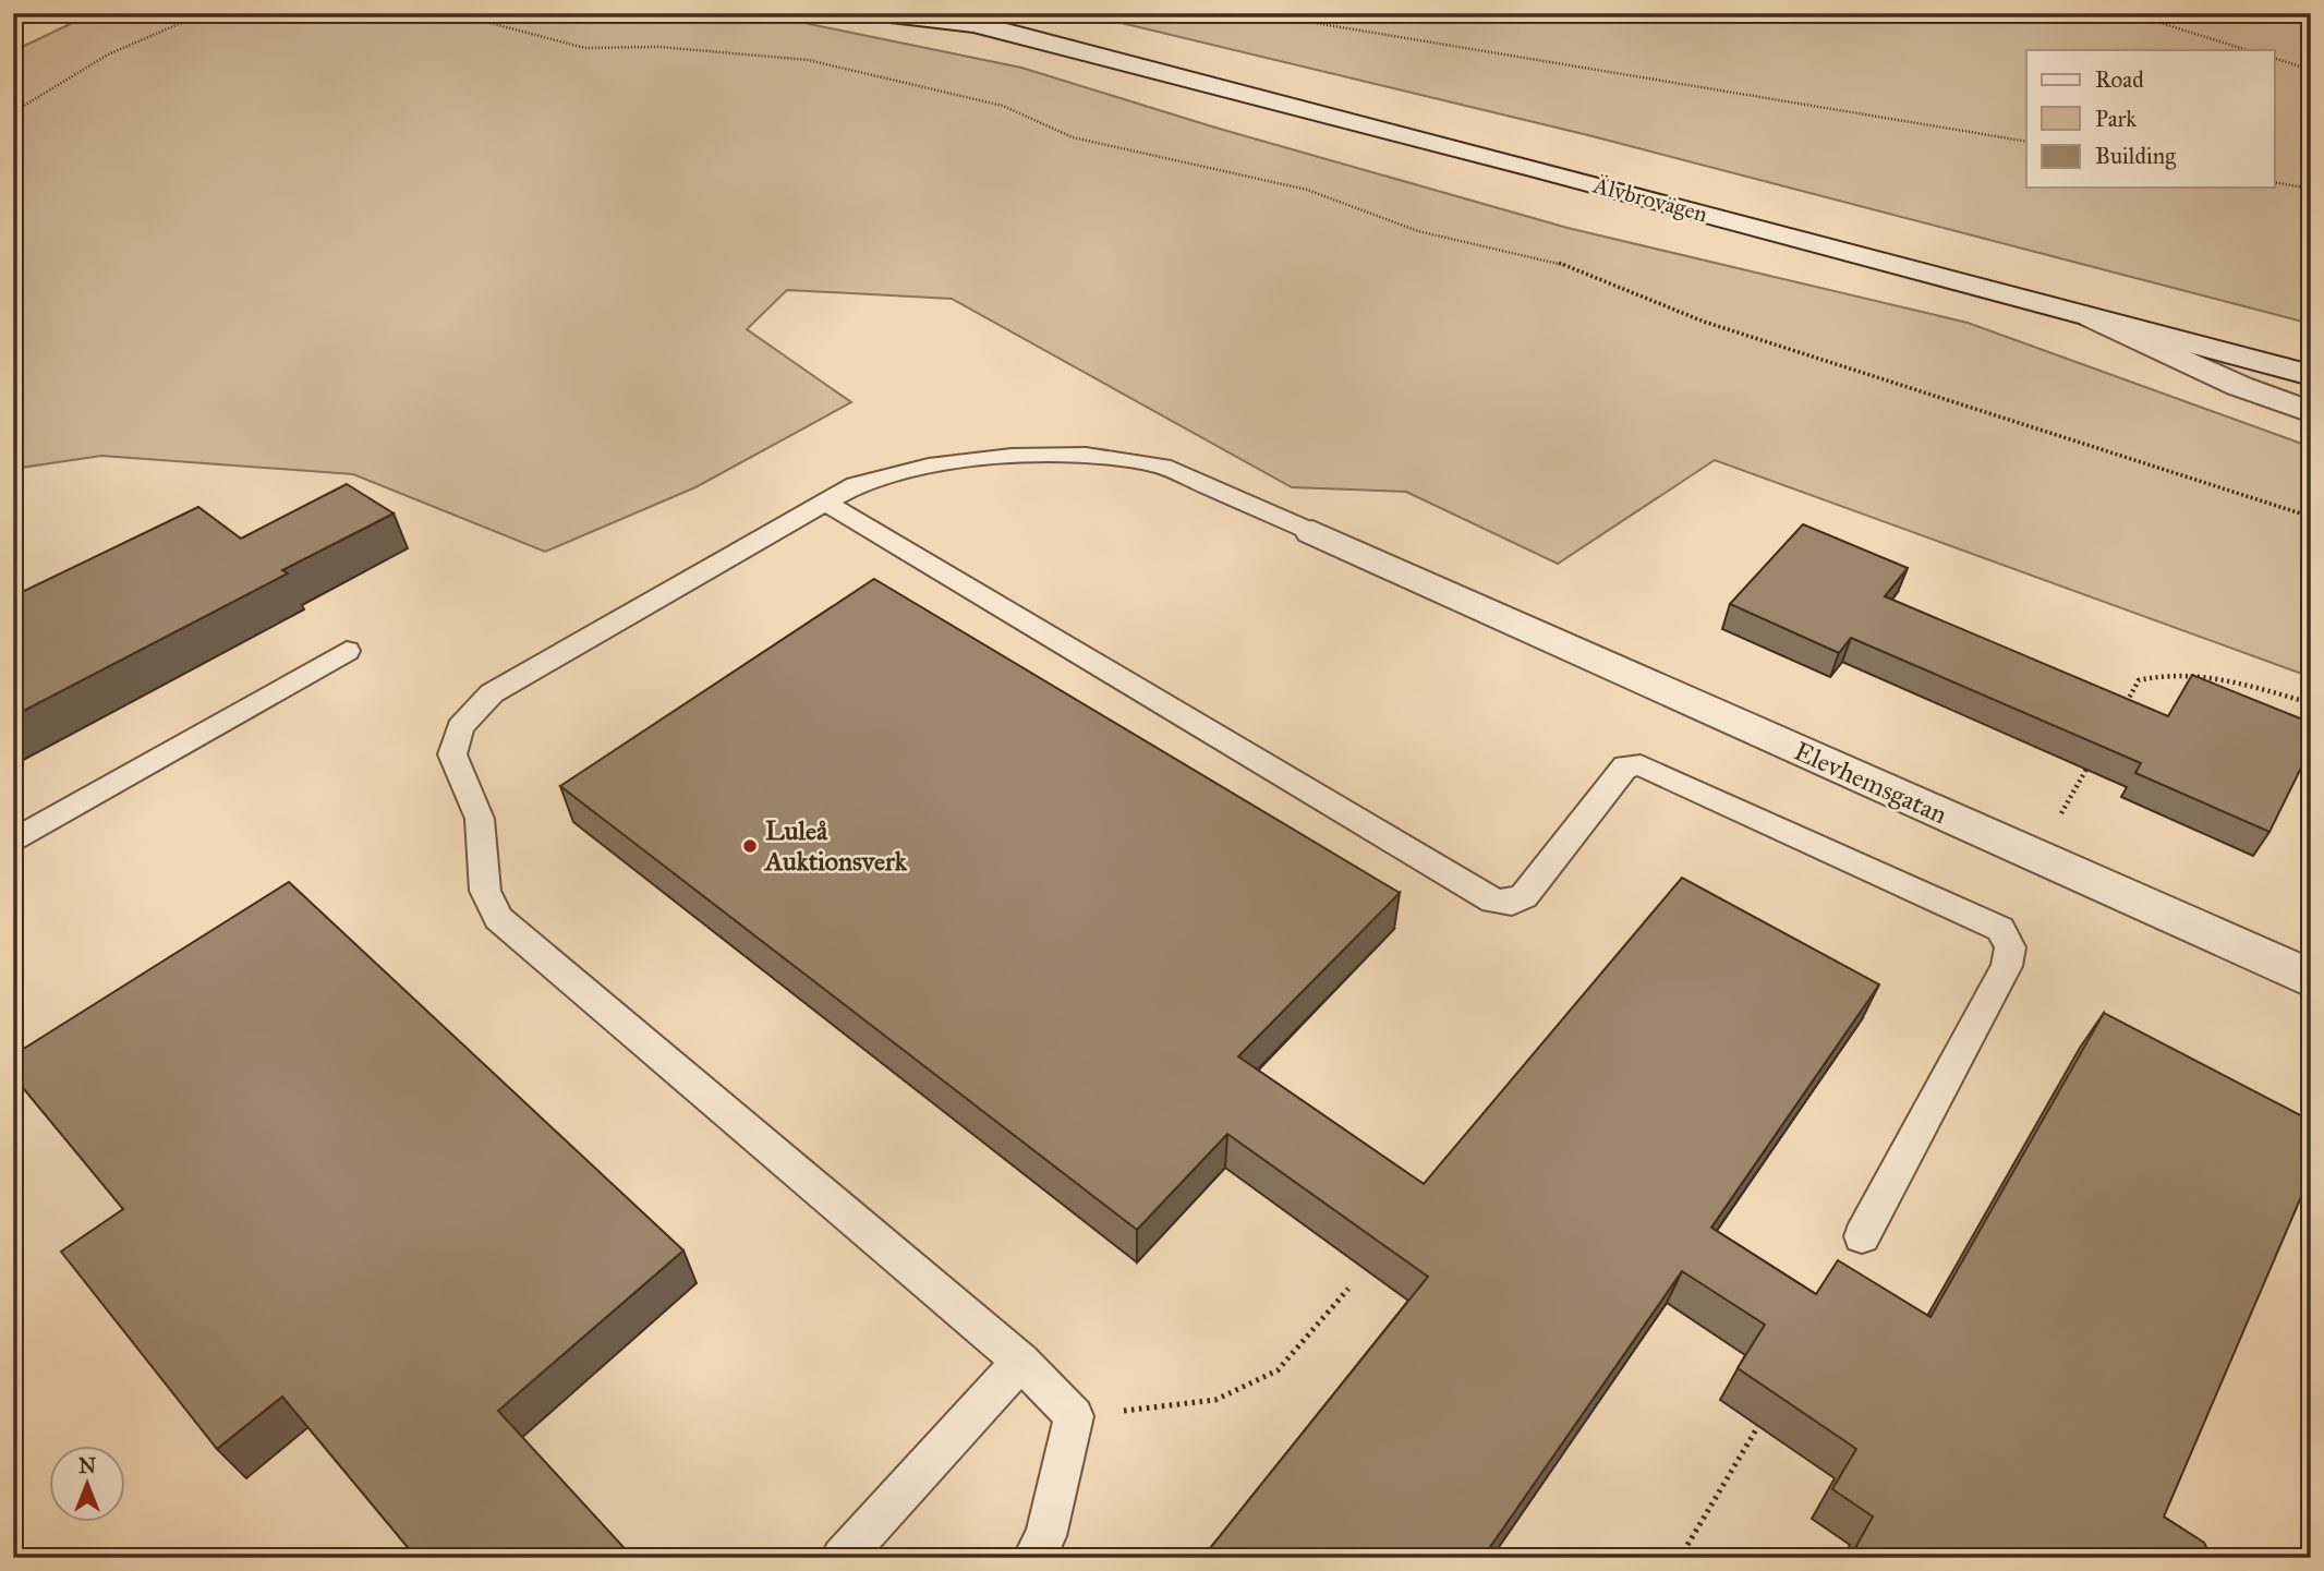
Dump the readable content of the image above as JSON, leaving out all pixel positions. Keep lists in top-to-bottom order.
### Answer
{
  "streets": {
    "main road": ["Älvbrovägen", "Elevhemsgatan"]
  },
  "places": ["Luleå Auktionsverk"],
  "legend": ["Road", "Park", "Building"],
  "north": "top"
}
